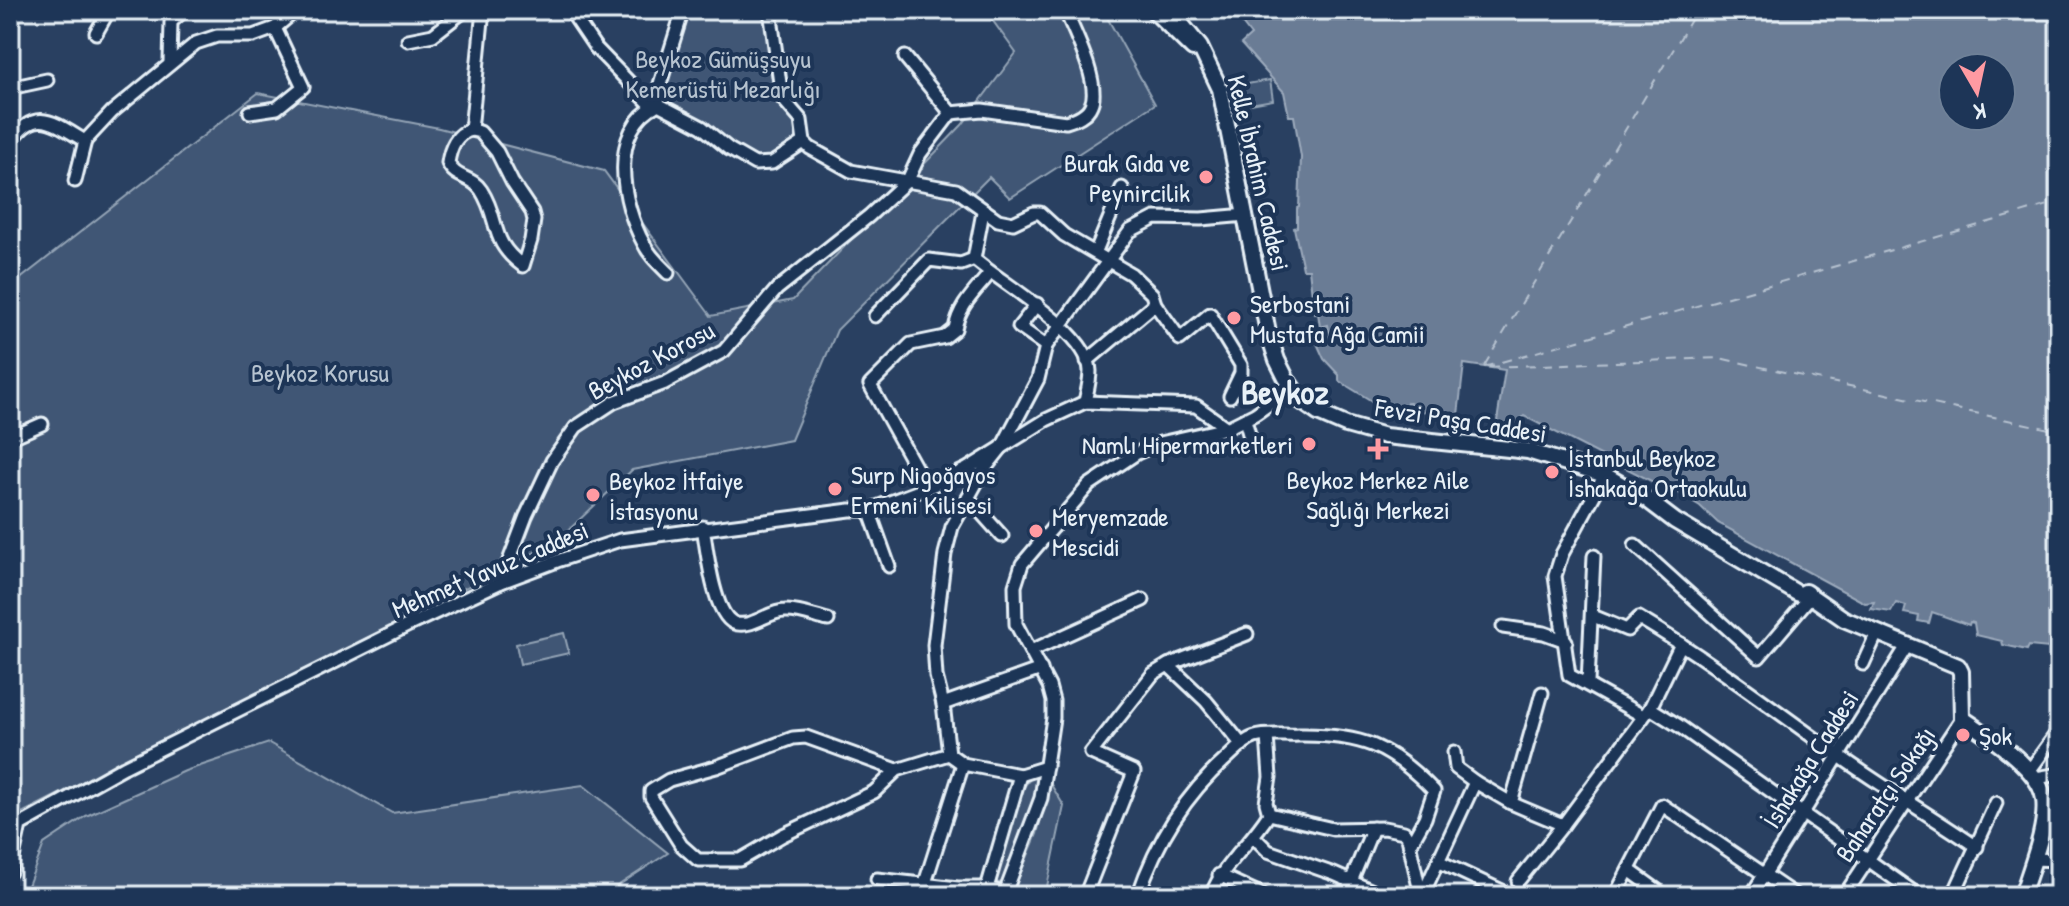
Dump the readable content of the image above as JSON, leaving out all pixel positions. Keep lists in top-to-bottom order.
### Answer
{
  "streets": {
    "main road": ["Kelle İbrahim Caddesi", "Fevzi Paşa Caddesi"],
    "street": [
      "Beykoz Korosu",
      "Mehmet Yavuz Caddesi",
      "İshakağa Caddesi",
      "Baharatçı Sokağı"
    ]
  },
  "crossings": [
    ["Kelle İbrahim Caddesi", "Fevzi Paşa Caddesi"],
    ["Beykoz Korosu", "Mehmet Yavuz Caddesi"],
    ["Fevzi Paşa Caddesi", "İshakağa Caddesi"],
    ["Fevzi Paşa Caddesi", "Baharatçı Sokağı"]
  ],
  "districts": ["Beykoz"],
  "parks": ["Beykoz Gümüşsuyu Kemerüstü Mezarlığı", "Beykoz Korusu"],
  "places": {
    "other": [
      "Burak Gıda ve Peynircilik",
      "Serbostani Mustafa Ağa Camii",
      "Namlı Hipermarketleri",
      "İstanbul Beykoz İshakağa Ortaokulu",
      "Surp Nigoğayos Ermeni Kilisesi",
      "Beykoz İtfaiye İstasyonu",
      "Meryemzade Mescidi",
      "Şok"
    ],
    "health": ["Beykoz Merkez Aile Sağlığı Merkezi"]
  },
  "north": "bottom"
}
